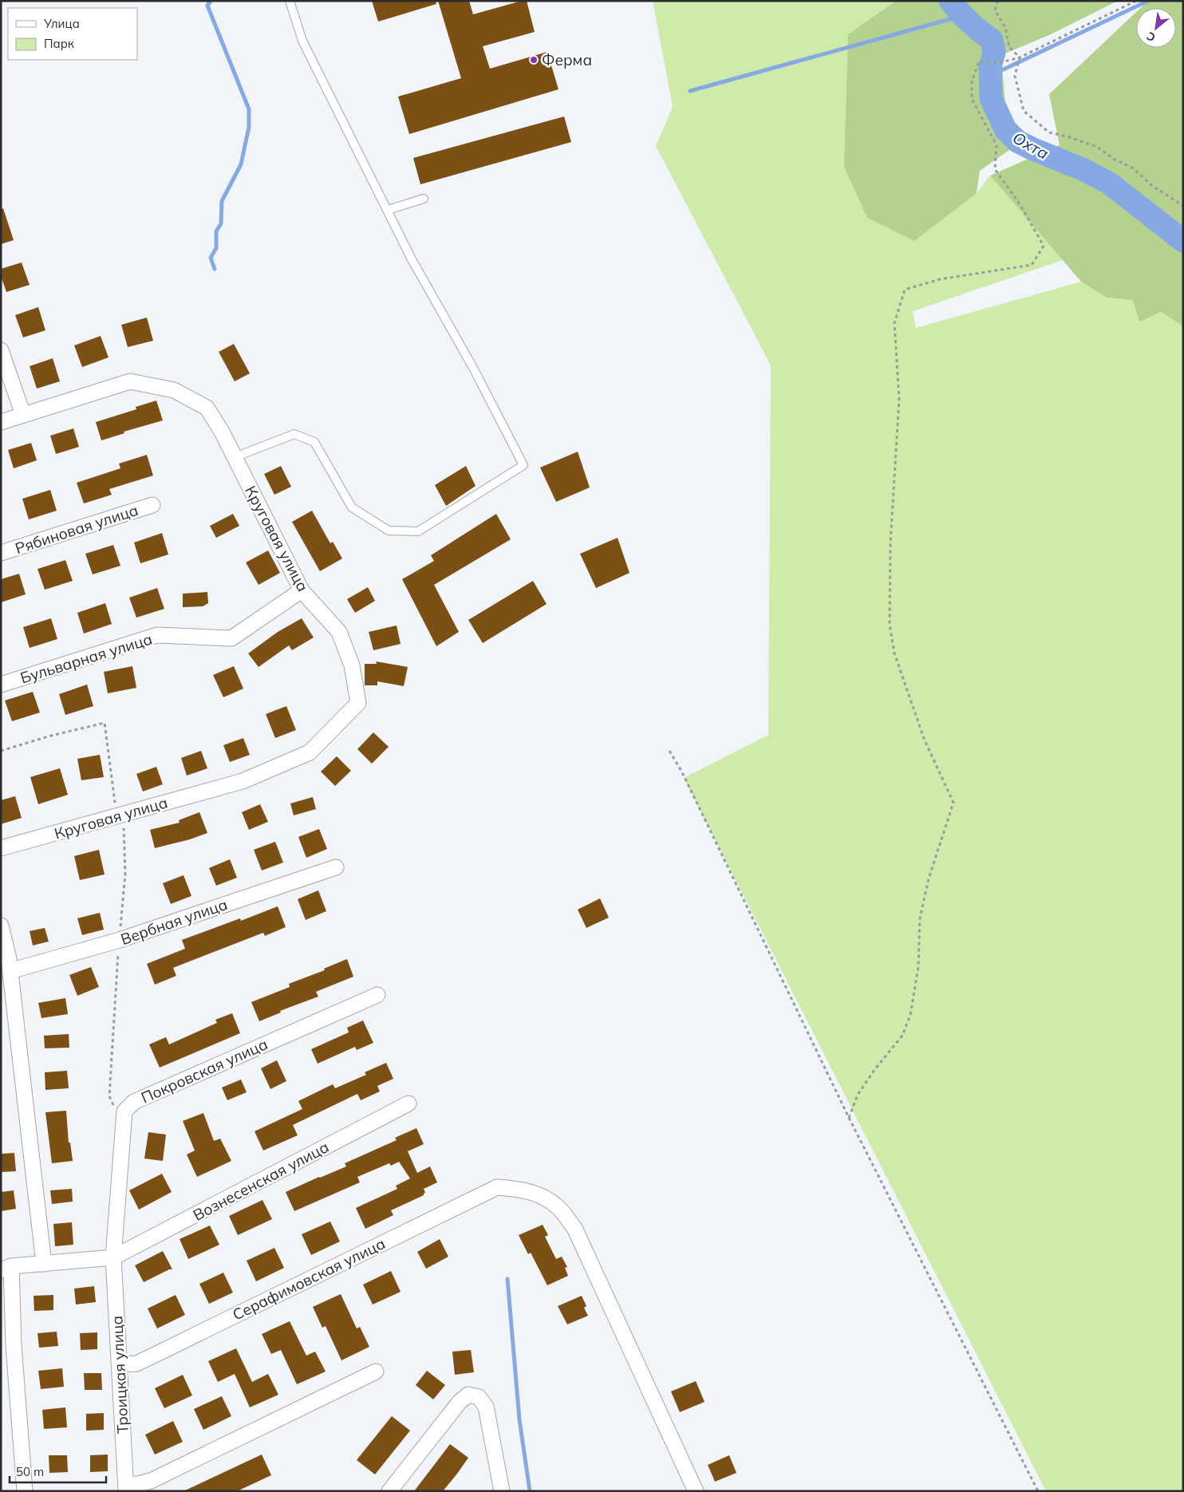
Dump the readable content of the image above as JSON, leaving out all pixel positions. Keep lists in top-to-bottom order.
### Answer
{
  "streets": {
    "street": [
      "Рябиновая улица",
      "Круговая улица",
      "Бульварная улица",
      "Вербная улица",
      "Покровская улица",
      "Вознесенская улица",
      "Серафимовская улица",
      "Троицкая улица"
    ]
  },
  "crossings": [
    ["Круговая улица", "Бульварная улица"],
    ["Покровская улица", "Вознесенская улица"],
    ["Покровская улица", "Троицкая улица"],
    ["Вознесенская улица", "Троицкая улица"],
    ["Серафимовская улица", "Троицкая улица"]
  ],
  "water": ["Охта"],
  "places": ["Ферма"],
  "legend": ["Улица", "Парк"],
  "scale_bar": "50 m",
  "north": "bottom left"
}
